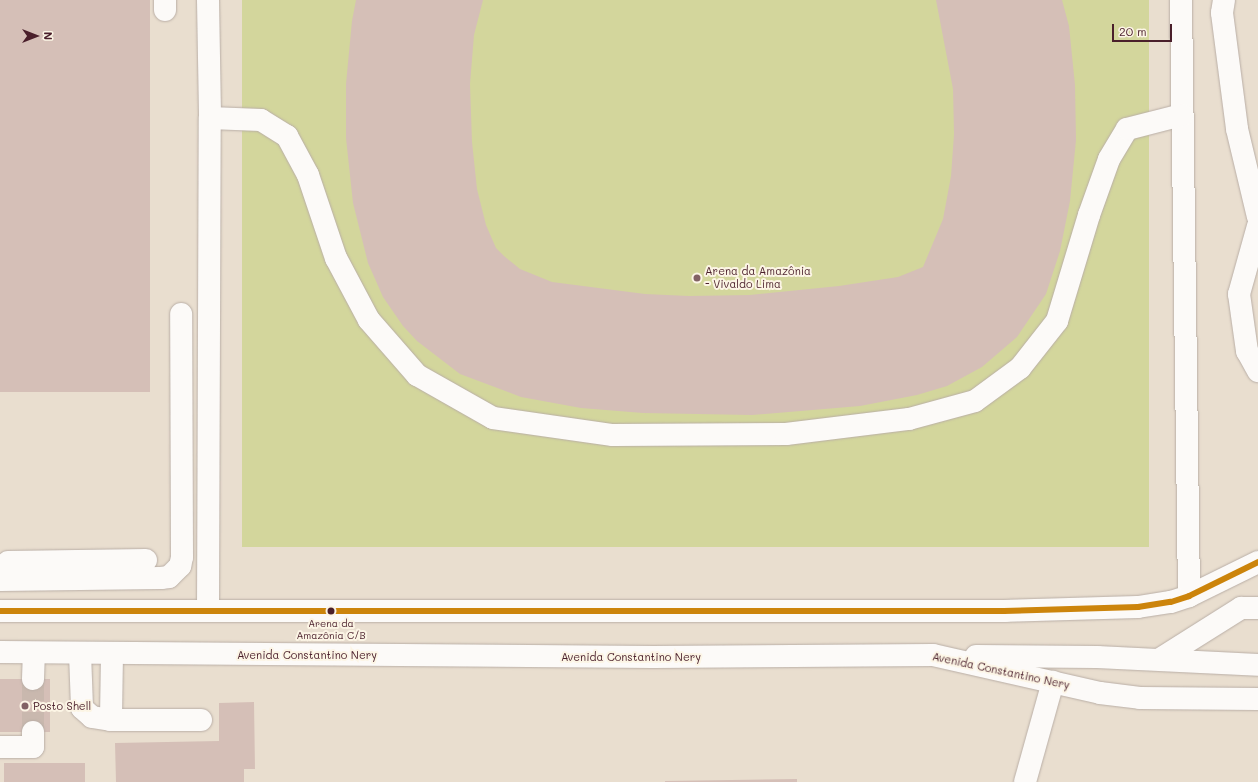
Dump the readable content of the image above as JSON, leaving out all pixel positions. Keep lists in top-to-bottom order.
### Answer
{
  "streets": {
    "main road": ["Avenida Constantino Nery"]
  },
  "places": ["Arena da Amazônia - Vivaldo Lima", "Arena da Amazônia C/B", "Posto Shell"],
  "scale_bar": "20 m",
  "north": "right"
}
